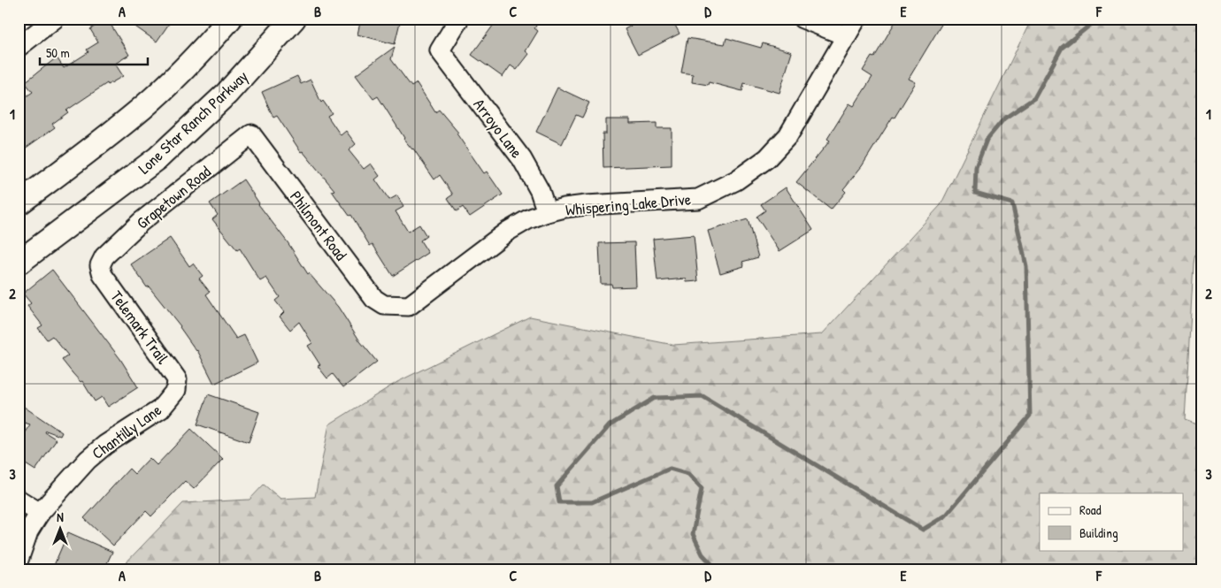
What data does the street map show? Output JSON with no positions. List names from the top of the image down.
{
  "streets": {
    "main road": ["Lone Star Ranch Parkway"],
    "street": [
      "Arroyo Lane",
      "Grapetown Road",
      "Whispering Lake Drive",
      "Philmont Road",
      "Telemark Trail",
      "Chantilly Lane"
    ]
  },
  "crossings": [
    ["Arroyo Lane", "Whispering Lake Drive"],
    ["Grapetown Road", "Philmont Road"],
    ["Grapetown Road", "Telemark Trail"],
    ["Whispering Lake Drive", "Philmont Road"],
    ["Telemark Trail", "Chantilly Lane"]
  ],
  "legend": ["Road", "Building"],
  "scale_bar": "50 m",
  "north": "top",
  "grid": {
    "columns": [
      "A",
      "B",
      "C",
      "D",
      "E",
      "F"
    ],
    "rows": ["1", "2", "3"]
  }
}
